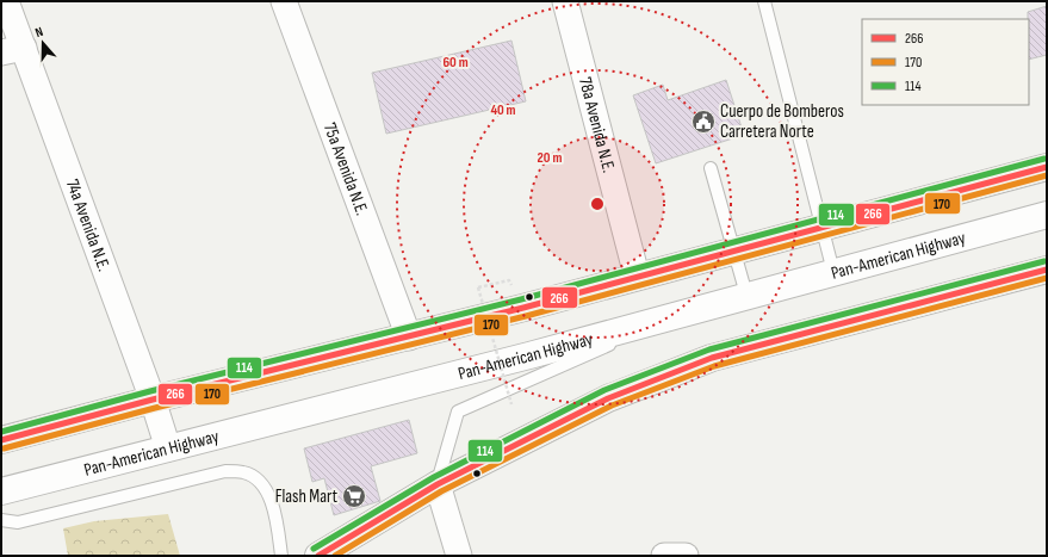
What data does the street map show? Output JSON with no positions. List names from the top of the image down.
{
  "streets": {
    "main road": ["Pan-American Highway"],
    "street": ["78a Avenida N.E.", "75a Avenida N.E.", "74a Avenida N.E."]
  },
  "crossings": [
    ["74a Avenida N.E.", "Pan-American Highway"]
  ],
  "places": {
    "public building": ["Cuerpo de Bomberos Carretera Norte"],
    "supermarket": ["Flash Mart"]
  },
  "lines": ["transit line 114", "transit line 266", "transit line 170"],
  "legend": ["266", "170", "114"],
  "north": "top",
  "rings": ["60 m", "40 m", "20 m"]
}
